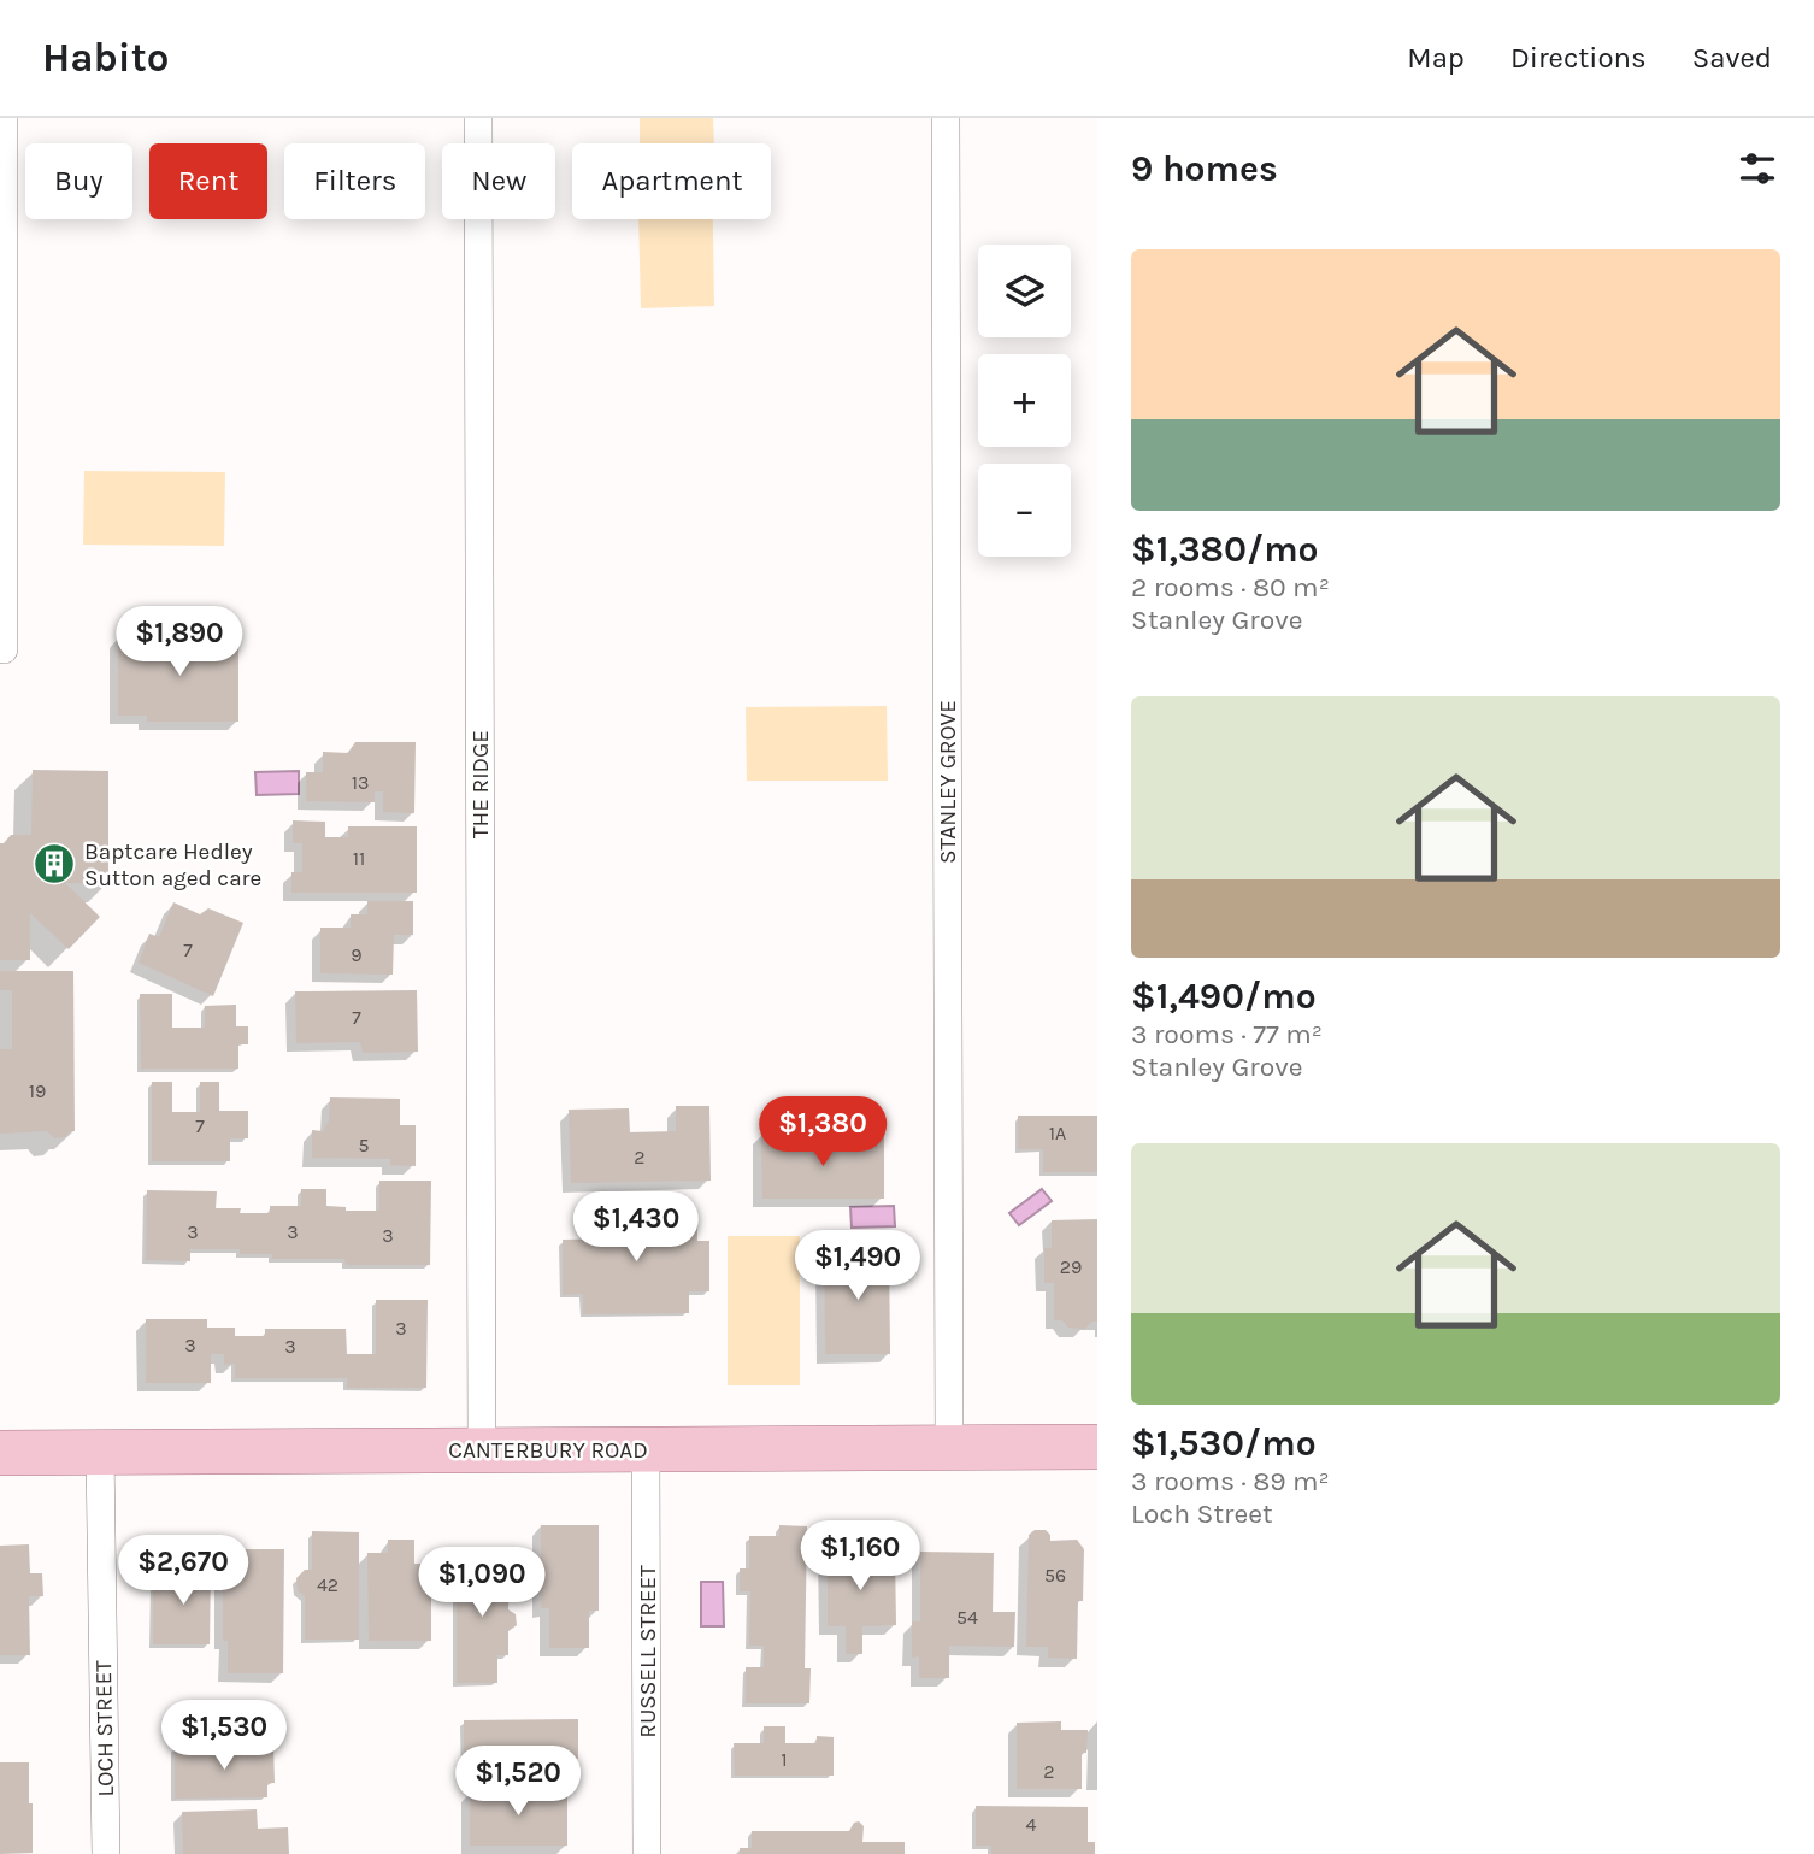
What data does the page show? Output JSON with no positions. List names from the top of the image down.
{
  "streets": {
    "main road": ["CANTERBURY ROAD"],
    "street": [
      "STANLEY GROVE",
      "THE RIDGE",
      "RUSSELL STREET",
      "LOCH STREET"
    ]
  },
  "crossings": [
    ["STANLEY GROVE", "CANTERBURY ROAD"],
    ["THE RIDGE", "CANTERBURY ROAD"],
    ["CANTERBURY ROAD", "RUSSELL STREET"],
    ["CANTERBURY ROAD", "LOCH STREET"]
  ],
  "places": {
    "building": ["Baptcare Hedley Sutton aged care"]
  },
  "house_numbers": [
    "13",
    "11",
    "7",
    "9",
    "7",
    "19",
    "7",
    "1A",
    "5",
    "2",
    "3",
    "3",
    "3",
    "29",
    "3",
    "3",
    "3",
    "56",
    "42",
    "54",
    "1",
    "2",
    "4"
  ],
  "page": {
    "header": "Habito",
    "nav": ["Map", "Directions", "Saved"],
    "heading": "9 homes",
    "chip": [
      "Buy",
      "Rent",
      "Filters",
      "New",
      "Apartment"
    ],
    "list": [
      {
        "name": "$1,380/mo",
        "note": "2 rooms · 80 m² · Stanley Grove"
      },
      {
        "name": "$1,490/mo",
        "note": "3 rooms · 77 m² · Stanley Grove"
      },
      {
        "name": "$1,530/mo",
        "note": "3 rooms · 89 m² · Loch Street"
      }
    ],
    "map_buttons": ["+", "−"],
    "price": [
      "$1,890",
      "$1,380",
      "$1,430",
      "$1,490",
      "$1,160",
      "$2,670",
      "$1,090",
      "$1,530",
      "$1,520"
    ]
  }
}
